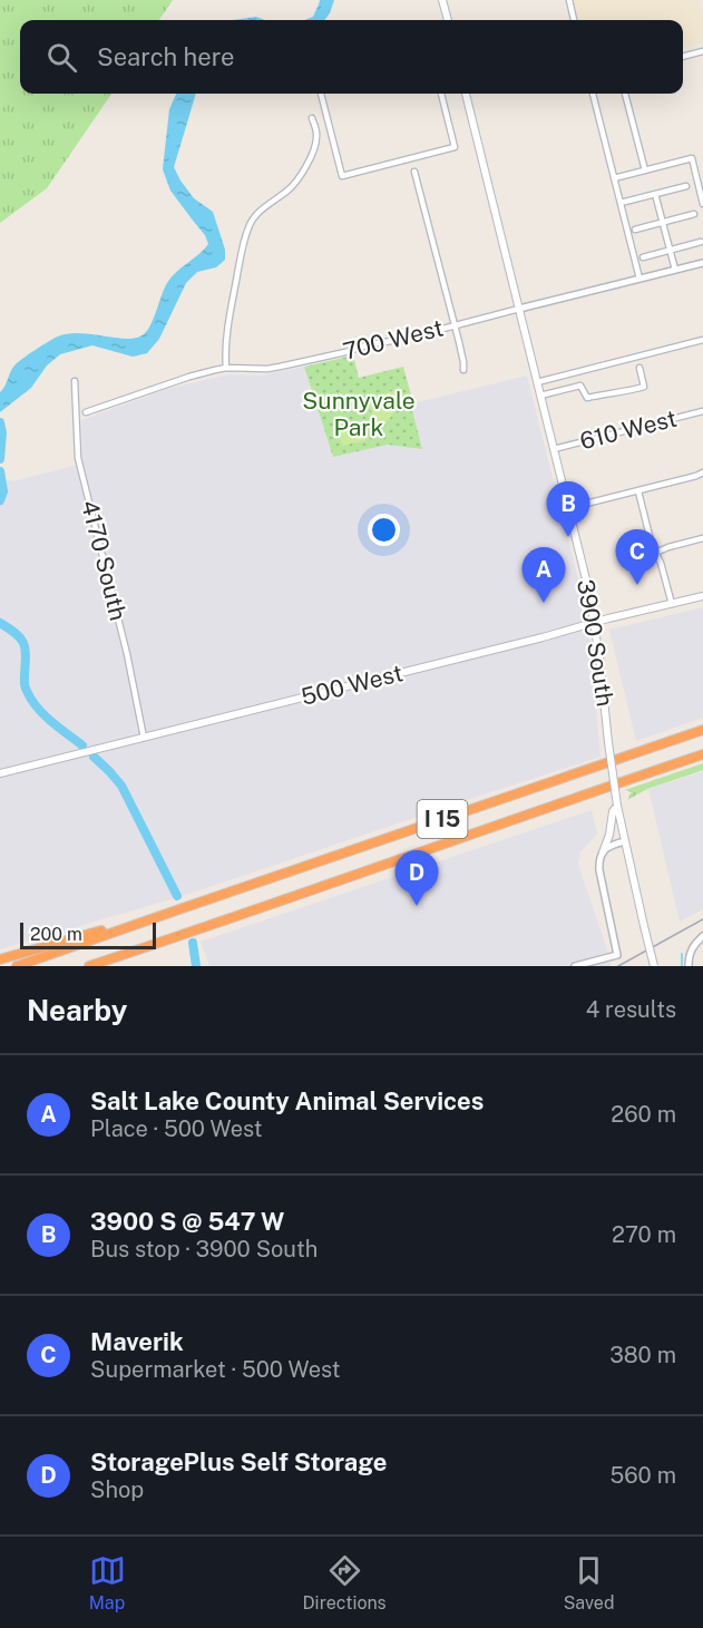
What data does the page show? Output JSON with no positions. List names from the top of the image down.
{
  "streets": {
    "highway": ["I 15"],
    "main road": ["3900 South", "500 West"],
    "street": ["700 West", "610 West", "4170 South"]
  },
  "crossings": [
    ["700 West", "3900 South"],
    ["610 West", "3900 South"],
    ["4170 South", "500 West"],
    ["3900 South", "500 West"]
  ],
  "parks": ["Sunnyvale Park"],
  "scale_bar": "200 m",
  "page": {
    "search": "Search here",
    "pins": [
      "B",
      "C",
      "A",
      "D"
    ],
    "scale": "200 m",
    "heading": ["Nearby", "4 results"],
    "list": [
      {
        "mark": "A",
        "name": "Salt Lake County Animal Services",
        "note": "Place · 500 West",
        "value": "260 m"
      },
      {
        "mark": "B",
        "name": "3900 S @ 547 W",
        "note": "Bus stop · 3900 South",
        "value": "270 m"
      },
      {
        "mark": "C",
        "name": "Maverik",
        "note": "Supermarket · 500 West",
        "value": "380 m"
      },
      {
        "mark": "D",
        "name": "StoragePlus Self Storage",
        "note": "Shop",
        "value": "560 m"
      }
    ],
    "nav": ["Map", "Directions", "Saved"]
  }
}
